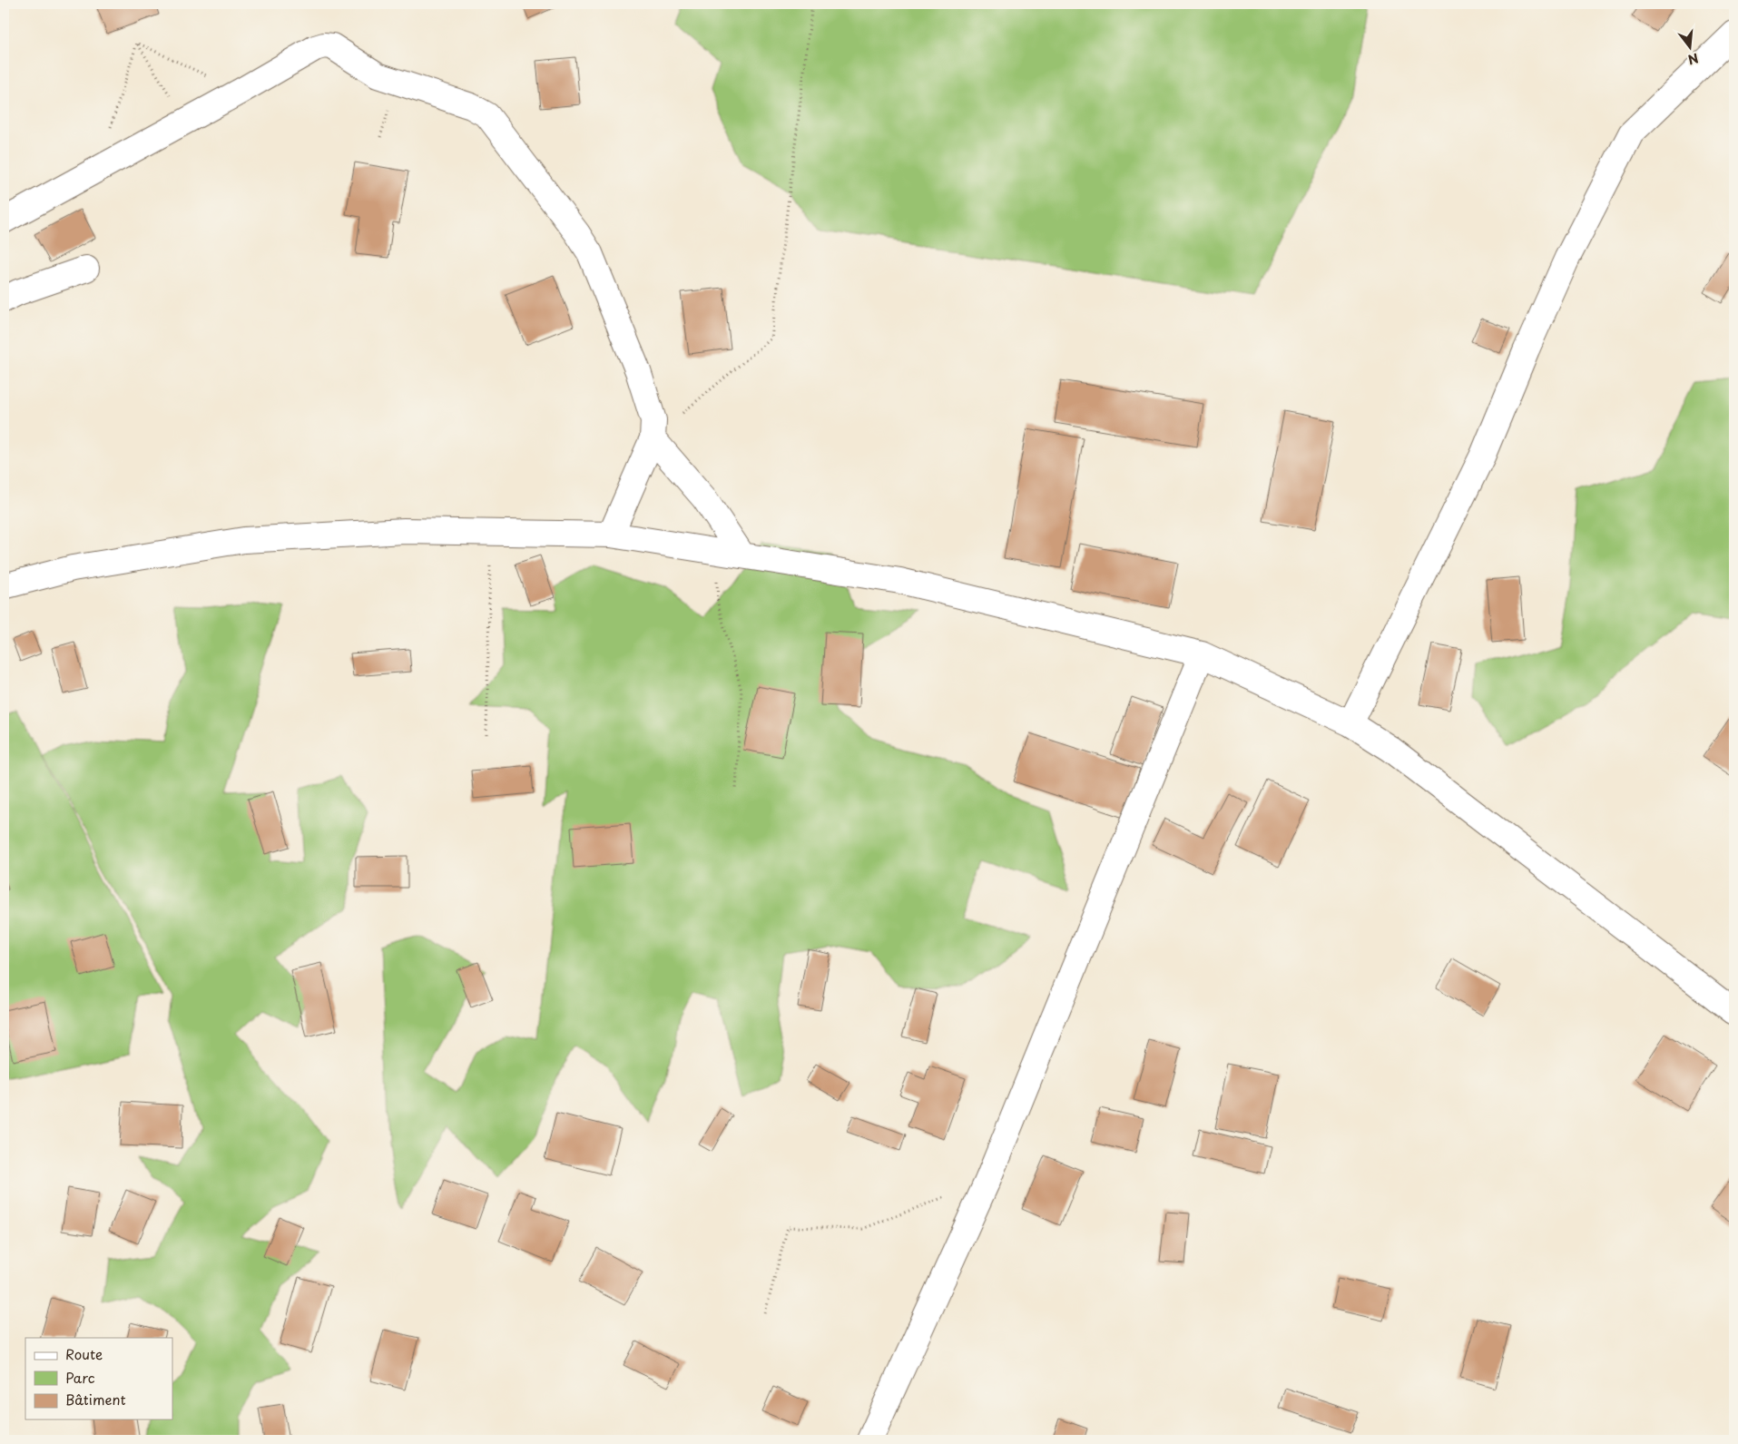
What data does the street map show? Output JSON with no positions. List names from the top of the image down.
{
  "legend": ["Route", "Parc", "Bâtiment"],
  "north": "bottom"
}
